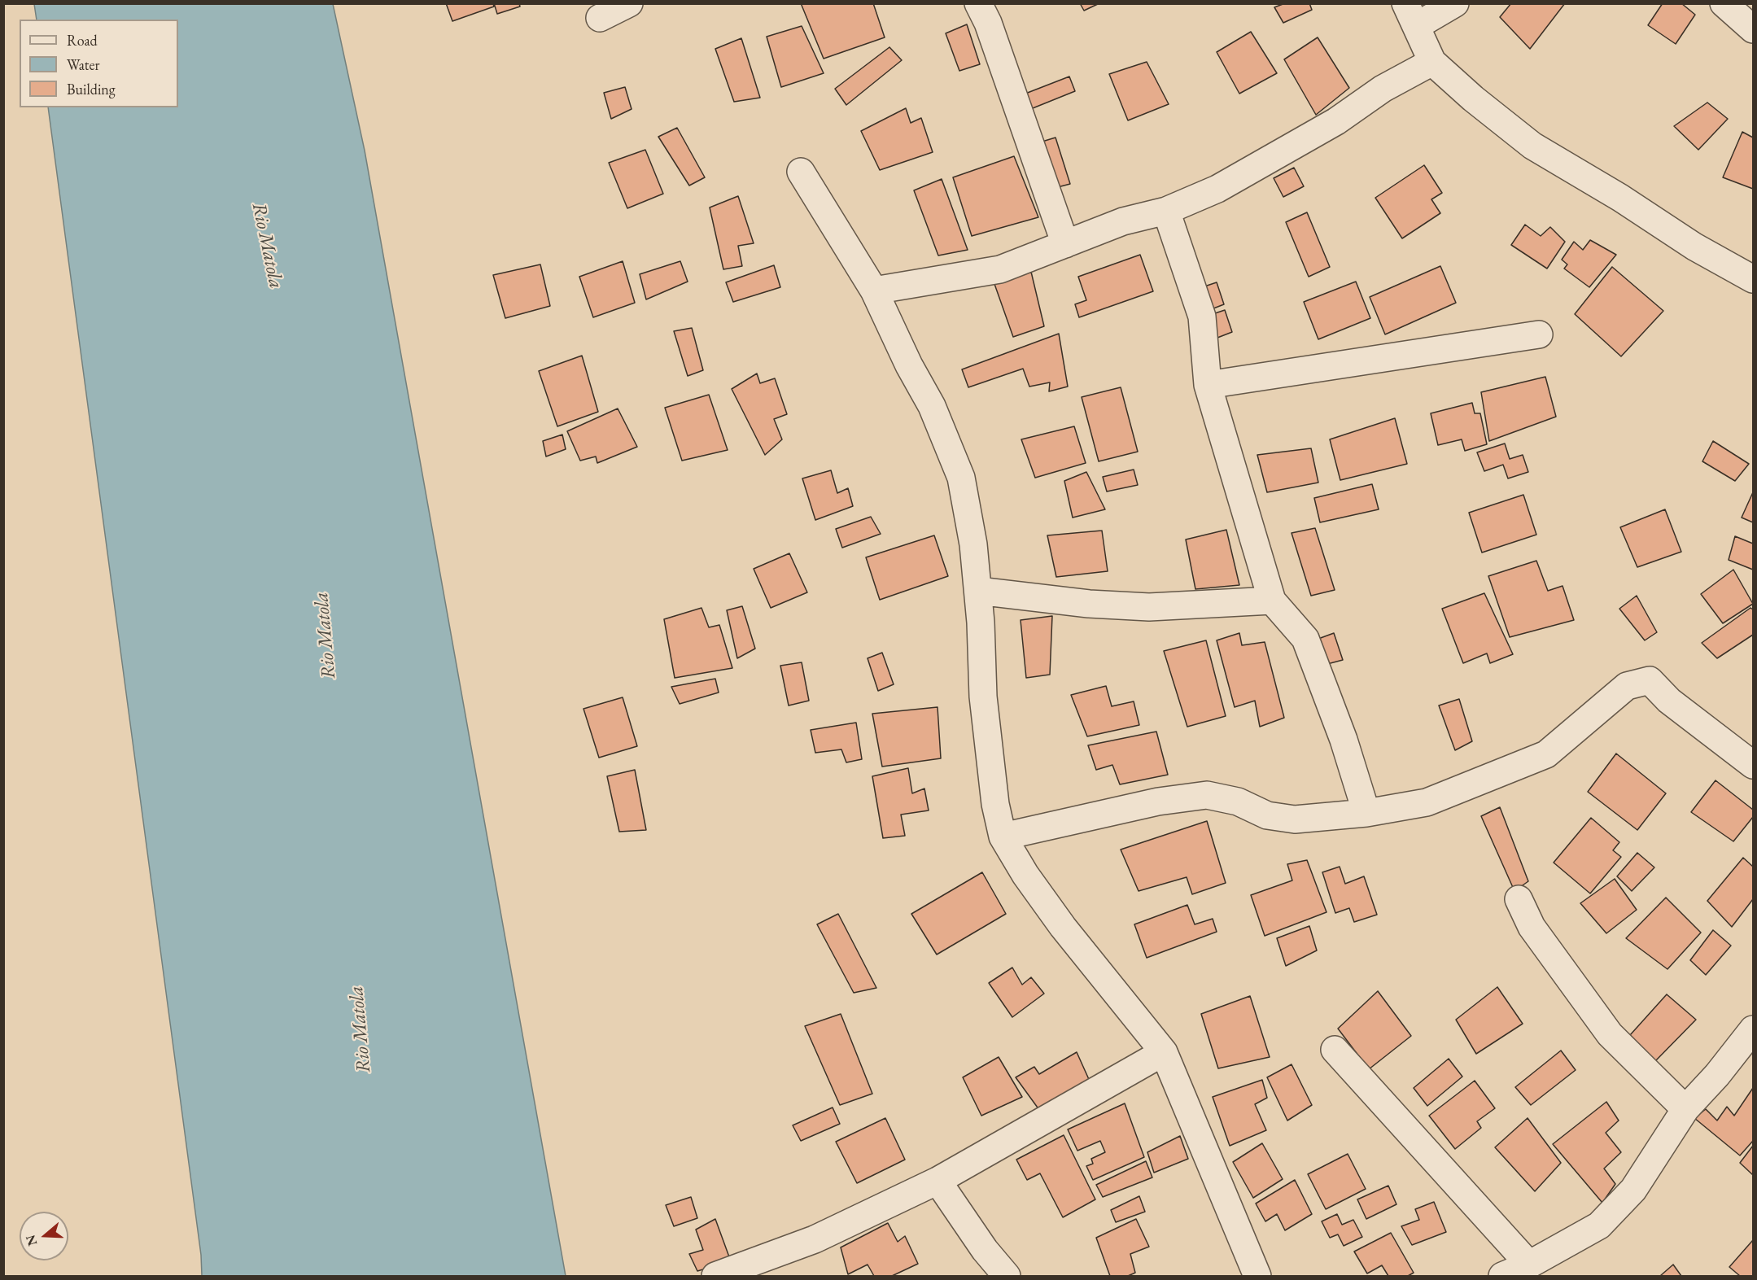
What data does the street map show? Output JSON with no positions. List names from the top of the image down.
{
  "water": ["Rio Matola"],
  "legend": ["Road", "Water", "Building"],
  "north": "left"
}
